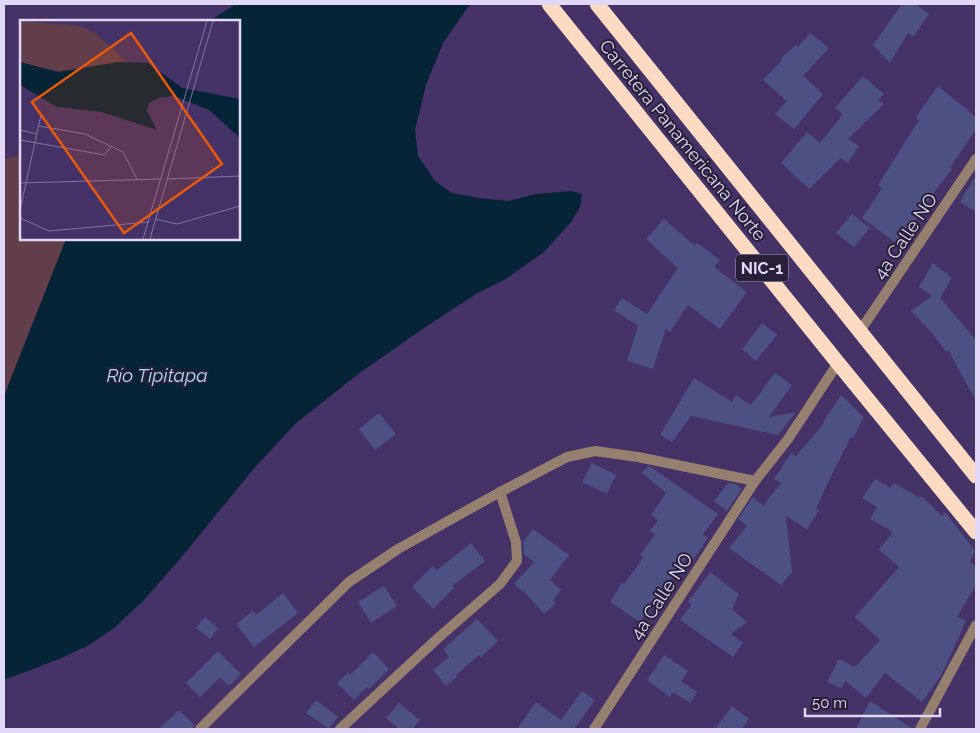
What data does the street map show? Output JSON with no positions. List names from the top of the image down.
{
  "streets": {
    "highway": ["Carretera Panamericana Norte", "NIC-1"],
    "street": ["4a Calle NO"]
  },
  "crossings": [
    ["Carretera Panamericana Norte", "4a Calle NO"]
  ],
  "water": ["Río Tipitapa"],
  "scale_bar": "50 m"
}
